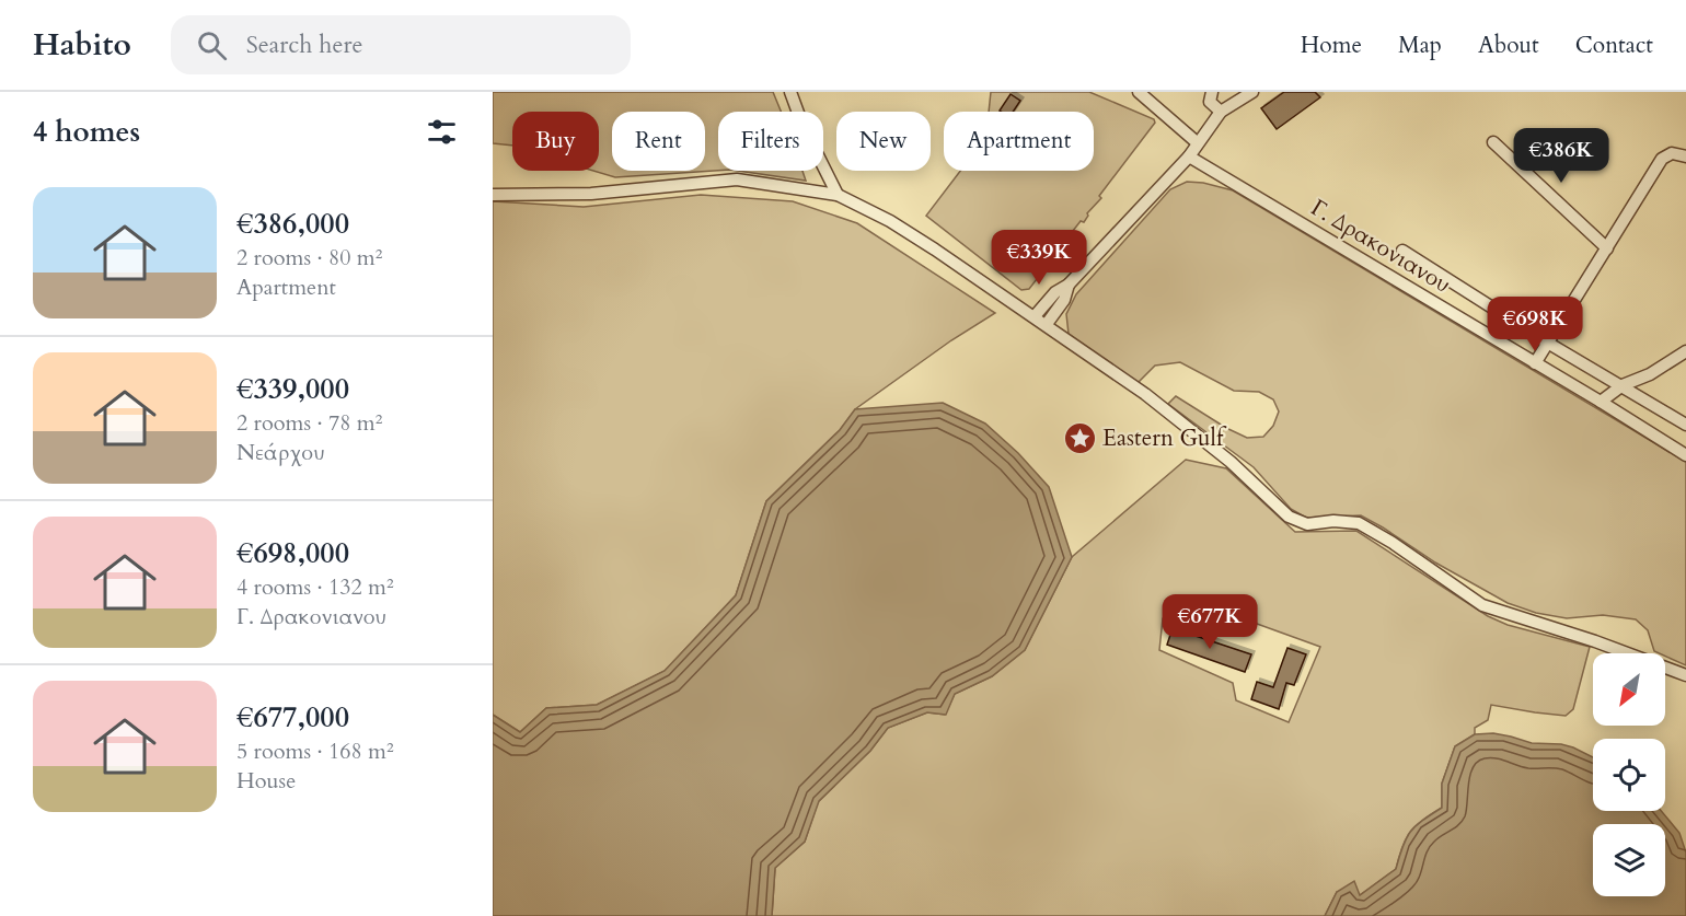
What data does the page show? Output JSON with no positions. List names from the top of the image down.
{
  "streets": {
    "street": ["Γ. Δρακονιανου"]
  },
  "places": {
    "place": ["Eastern Gulf"]
  },
  "north": "bottom left",
  "page": {
    "header": "Habito",
    "search": "Search here",
    "nav": [
      "Home",
      "Map",
      "About",
      "Contact"
    ],
    "heading": "4 homes",
    "chip": [
      "Buy",
      "Rent",
      "Filters",
      "New",
      "Apartment"
    ],
    "price": [
      "€386K",
      "€339K",
      "€698K",
      "€677K"
    ],
    "list": [
      {
        "name": "€386,000",
        "note": "2 rooms · 80 m² · Apartment"
      },
      {
        "name": "€339,000",
        "note": "2 rooms · 78 m² · Νεάρχου"
      },
      {
        "name": "€698,000",
        "note": "4 rooms · 132 m² · Γ. Δρακονιανου"
      },
      {
        "name": "€677,000",
        "note": "5 rooms · 168 m² · House"
      }
    ]
  }
}
